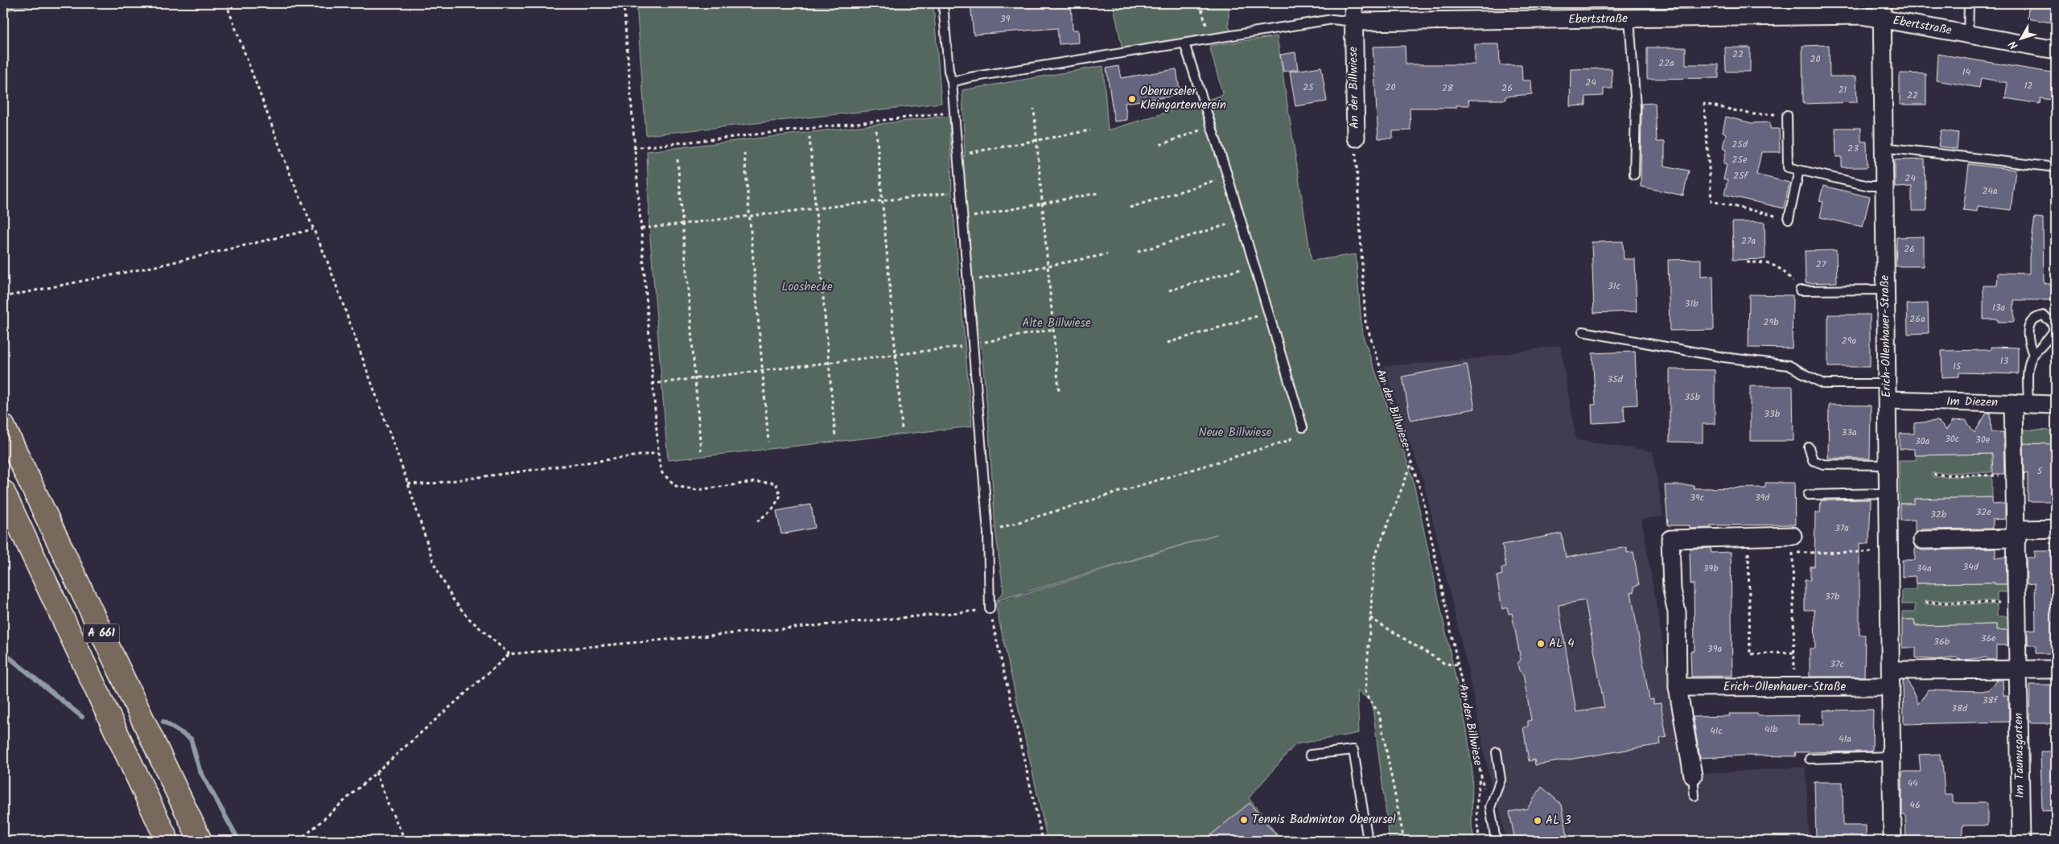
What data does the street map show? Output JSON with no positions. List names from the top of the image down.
{
  "streets": {
    "highway": ["A 661"],
    "street": [
      "Ebertstraße",
      "An der Billwiese",
      "Erich-Ollenhauer-Straße",
      "Im Diezen",
      "Im Taunusgarten"
    ]
  },
  "crossings": [
    ["Ebertstraße", "An der Billwiese"],
    ["Ebertstraße", "Erich-Ollenhauer-Straße"],
    ["Erich-Ollenhauer-Straße", "Im Diezen"],
    ["Erich-Ollenhauer-Straße", "Im Taunusgarten"],
    ["Im Diezen", "Im Taunusgarten"]
  ],
  "parks": ["Looshecke", "Alte Billwiese", "Neue Billwiese"],
  "places": [
    "Oberurseler Kleingartenverein",
    "AL 4",
    "Tennis Badminton Oberursel",
    "AL 3"
  ],
  "house_numbers": [
    "39",
    "22",
    "20",
    "22a",
    "14",
    "24",
    "12",
    "25",
    "20",
    "28",
    "26",
    "21",
    "22",
    "25d",
    "23",
    "25e",
    "25f",
    "24",
    "24a",
    "27a",
    "26",
    "27",
    "31c",
    "31b",
    "13a",
    "26a",
    "29b",
    "29a",
    "13",
    "15",
    "35d",
    "35b",
    "33b",
    "33a",
    "30c",
    "30e",
    "30a",
    "5",
    "39c",
    "39d",
    "32e",
    "32b",
    "37a",
    "34d",
    "39b",
    "34a",
    "37b",
    "36e",
    "36b",
    "39a",
    "37c",
    "38f",
    "38d",
    "41b",
    "41c",
    "41a",
    "44",
    "46"
  ],
  "north": "bottom left"
}
